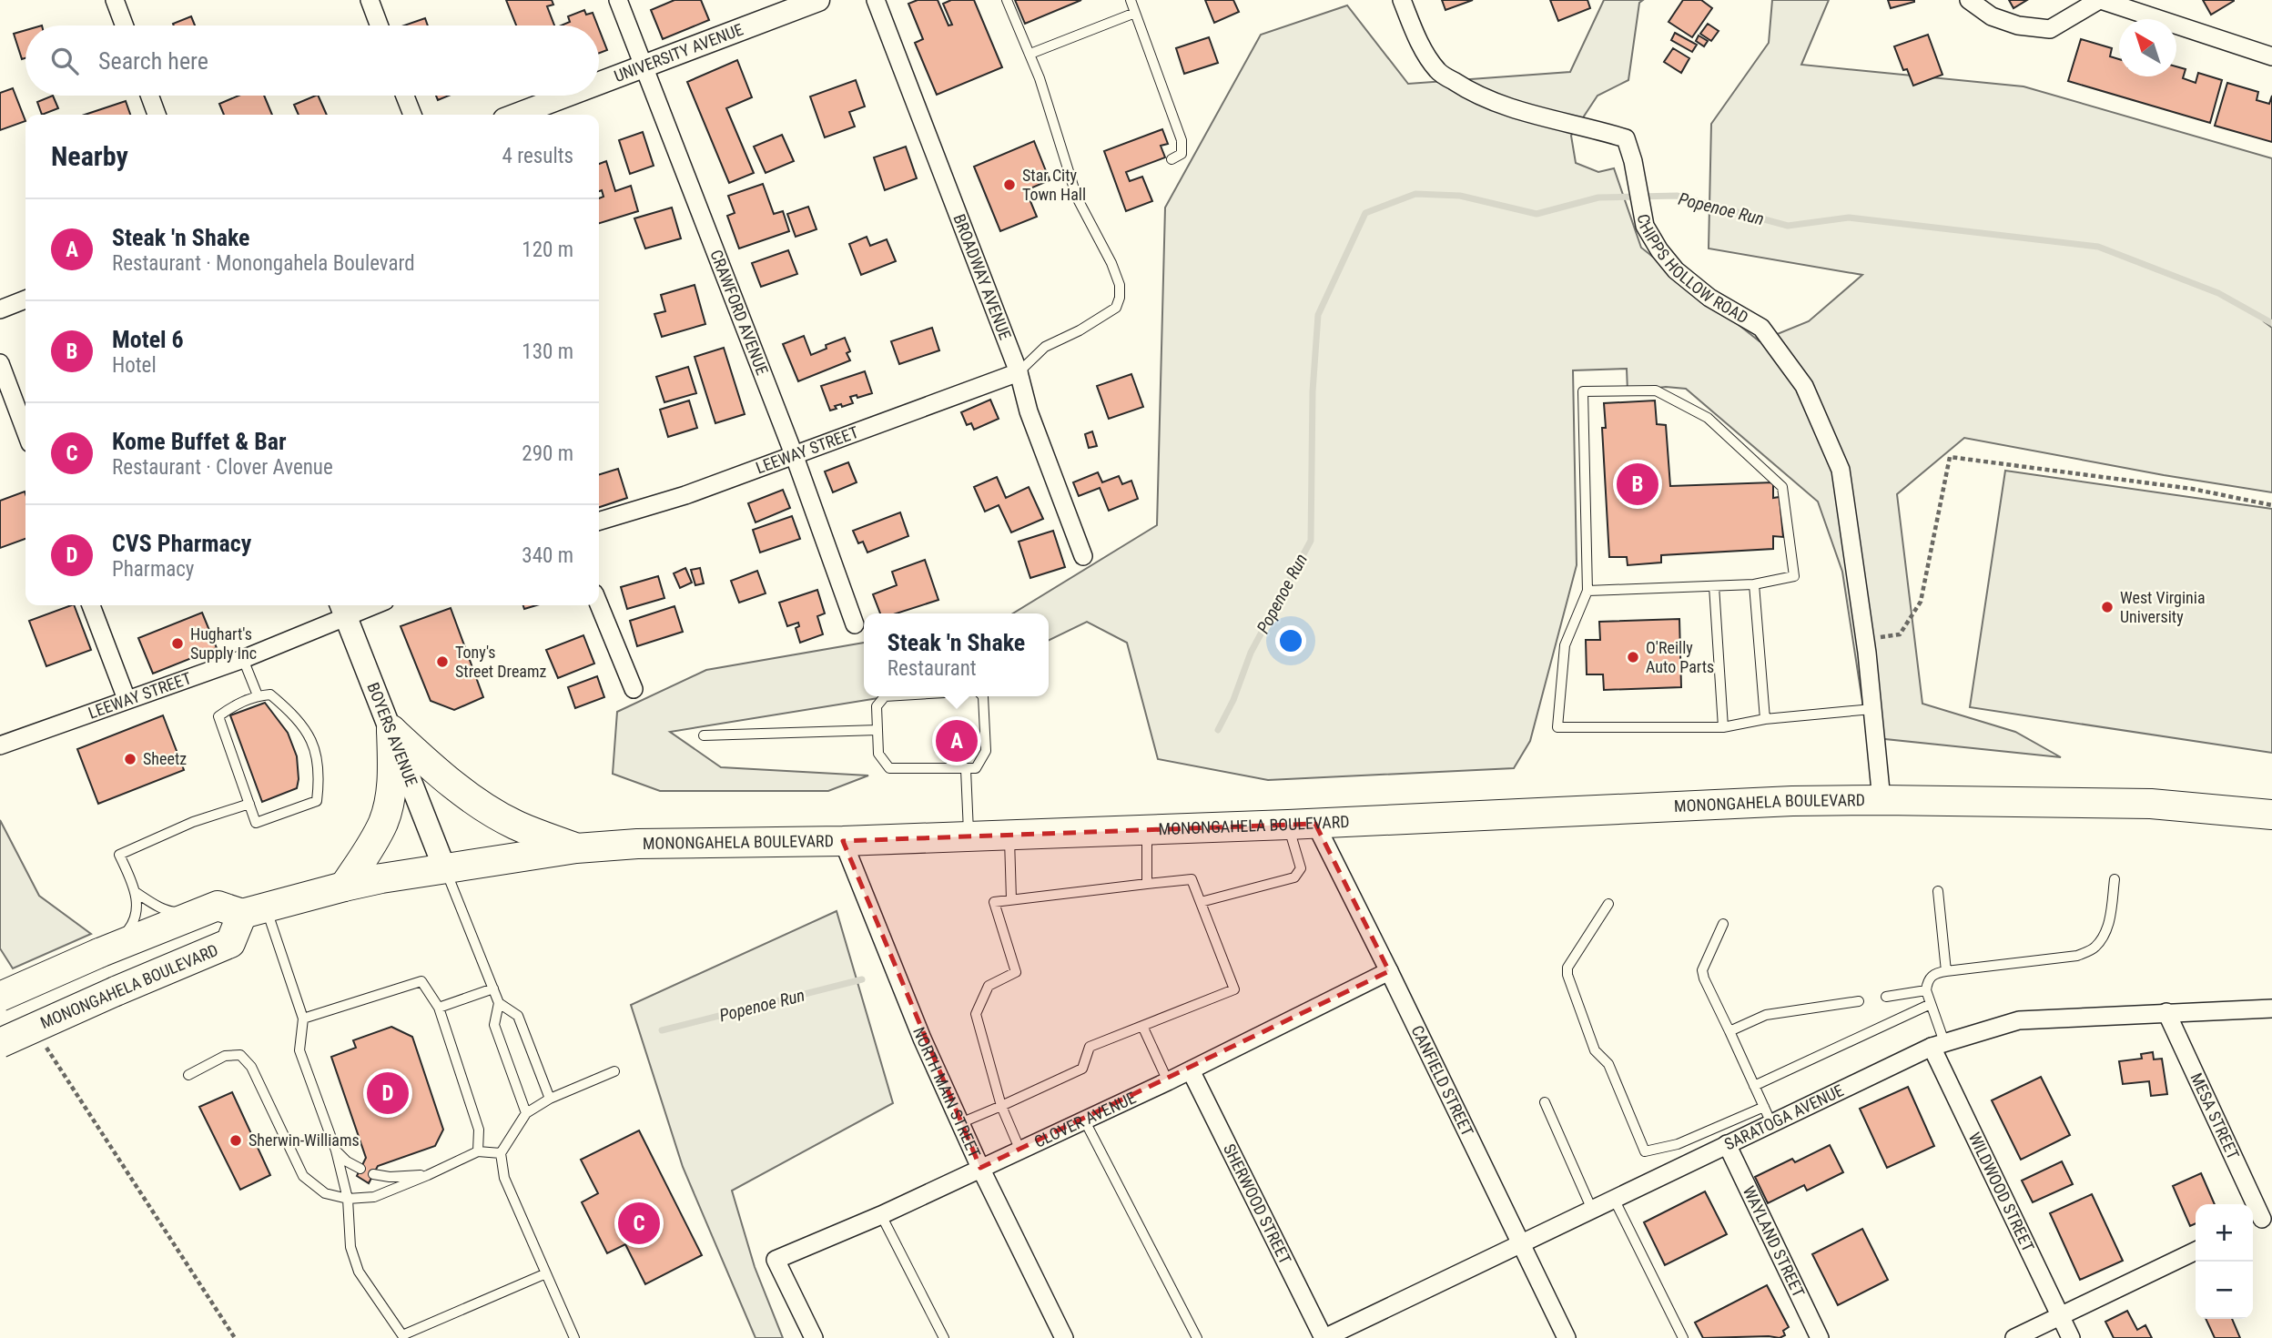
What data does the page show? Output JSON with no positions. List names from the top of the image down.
{
  "streets": {
    "main road": ["MONONGAHELA BOULEVARD"],
    "street": [
      "UNIVERSITY AVENUE",
      "CHIPPS HOLLOW ROAD",
      "BROADWAY AVENUE",
      "CRAWFORD AVENUE",
      "LEEWAY STREET",
      "BOYERS AVENUE",
      "CANFIELD STREET",
      "NORTH MAIN STREET",
      "MESA STREET",
      "SARATOGA AVENUE",
      "CLOVER AVENUE",
      "WILDWOOD STREET",
      "SHERWOOD STREET",
      "WAYLAND STREET"
    ]
  },
  "crossings": [
    ["UNIVERSITY AVENUE", "CRAWFORD AVENUE"],
    ["CHIPPS HOLLOW ROAD", "MONONGAHELA BOULEVARD"],
    ["BROADWAY AVENUE", "LEEWAY STREET"],
    ["CRAWFORD AVENUE", "LEEWAY STREET"],
    ["LEEWAY STREET", "BOYERS AVENUE"],
    ["BOYERS AVENUE", "MONONGAHELA BOULEVARD"],
    ["MONONGAHELA BOULEVARD", "CANFIELD STREET"],
    ["MONONGAHELA BOULEVARD", "NORTH MAIN STREET"],
    ["CANFIELD STREET", "SARATOGA AVENUE"],
    ["CANFIELD STREET", "CLOVER AVENUE"],
    ["NORTH MAIN STREET", "CLOVER AVENUE"],
    ["MESA STREET", "SARATOGA AVENUE"],
    ["SARATOGA AVENUE", "WILDWOOD STREET"],
    ["SARATOGA AVENUE", "SHERWOOD STREET"],
    ["SARATOGA AVENUE", "WAYLAND STREET"],
    ["CLOVER AVENUE", "SHERWOOD STREET"]
  ],
  "water": ["Popenoe Run"],
  "places": [
    "Star City Town Hall",
    "West Virginia University",
    "Hughart's Supply Inc",
    "O'Reilly Auto Parts",
    "Tony's Street Dreamz",
    "Sheetz",
    "Sherwin-Williams"
  ],
  "north": "top left",
  "page": {
    "search": "Search here",
    "heading": ["Nearby", "4 results"],
    "list": [
      {
        "mark": "A",
        "name": "Steak 'n Shake",
        "note": "Restaurant · Monongahela Boulevard",
        "value": "120 m"
      },
      {
        "mark": "B",
        "name": "Motel 6",
        "note": "Hotel",
        "value": "130 m"
      },
      {
        "mark": "C",
        "name": "Kome Buffet & Bar",
        "note": "Restaurant · Clover Avenue",
        "value": "290 m"
      },
      {
        "mark": "D",
        "name": "CVS Pharmacy",
        "note": "Pharmacy",
        "value": "340 m"
      }
    ],
    "pins": [
      "B",
      "A",
      "D",
      "C"
    ],
    "popup": ["Steak 'n Shake", "Restaurant"],
    "map_buttons": ["+", "−"]
  }
}
